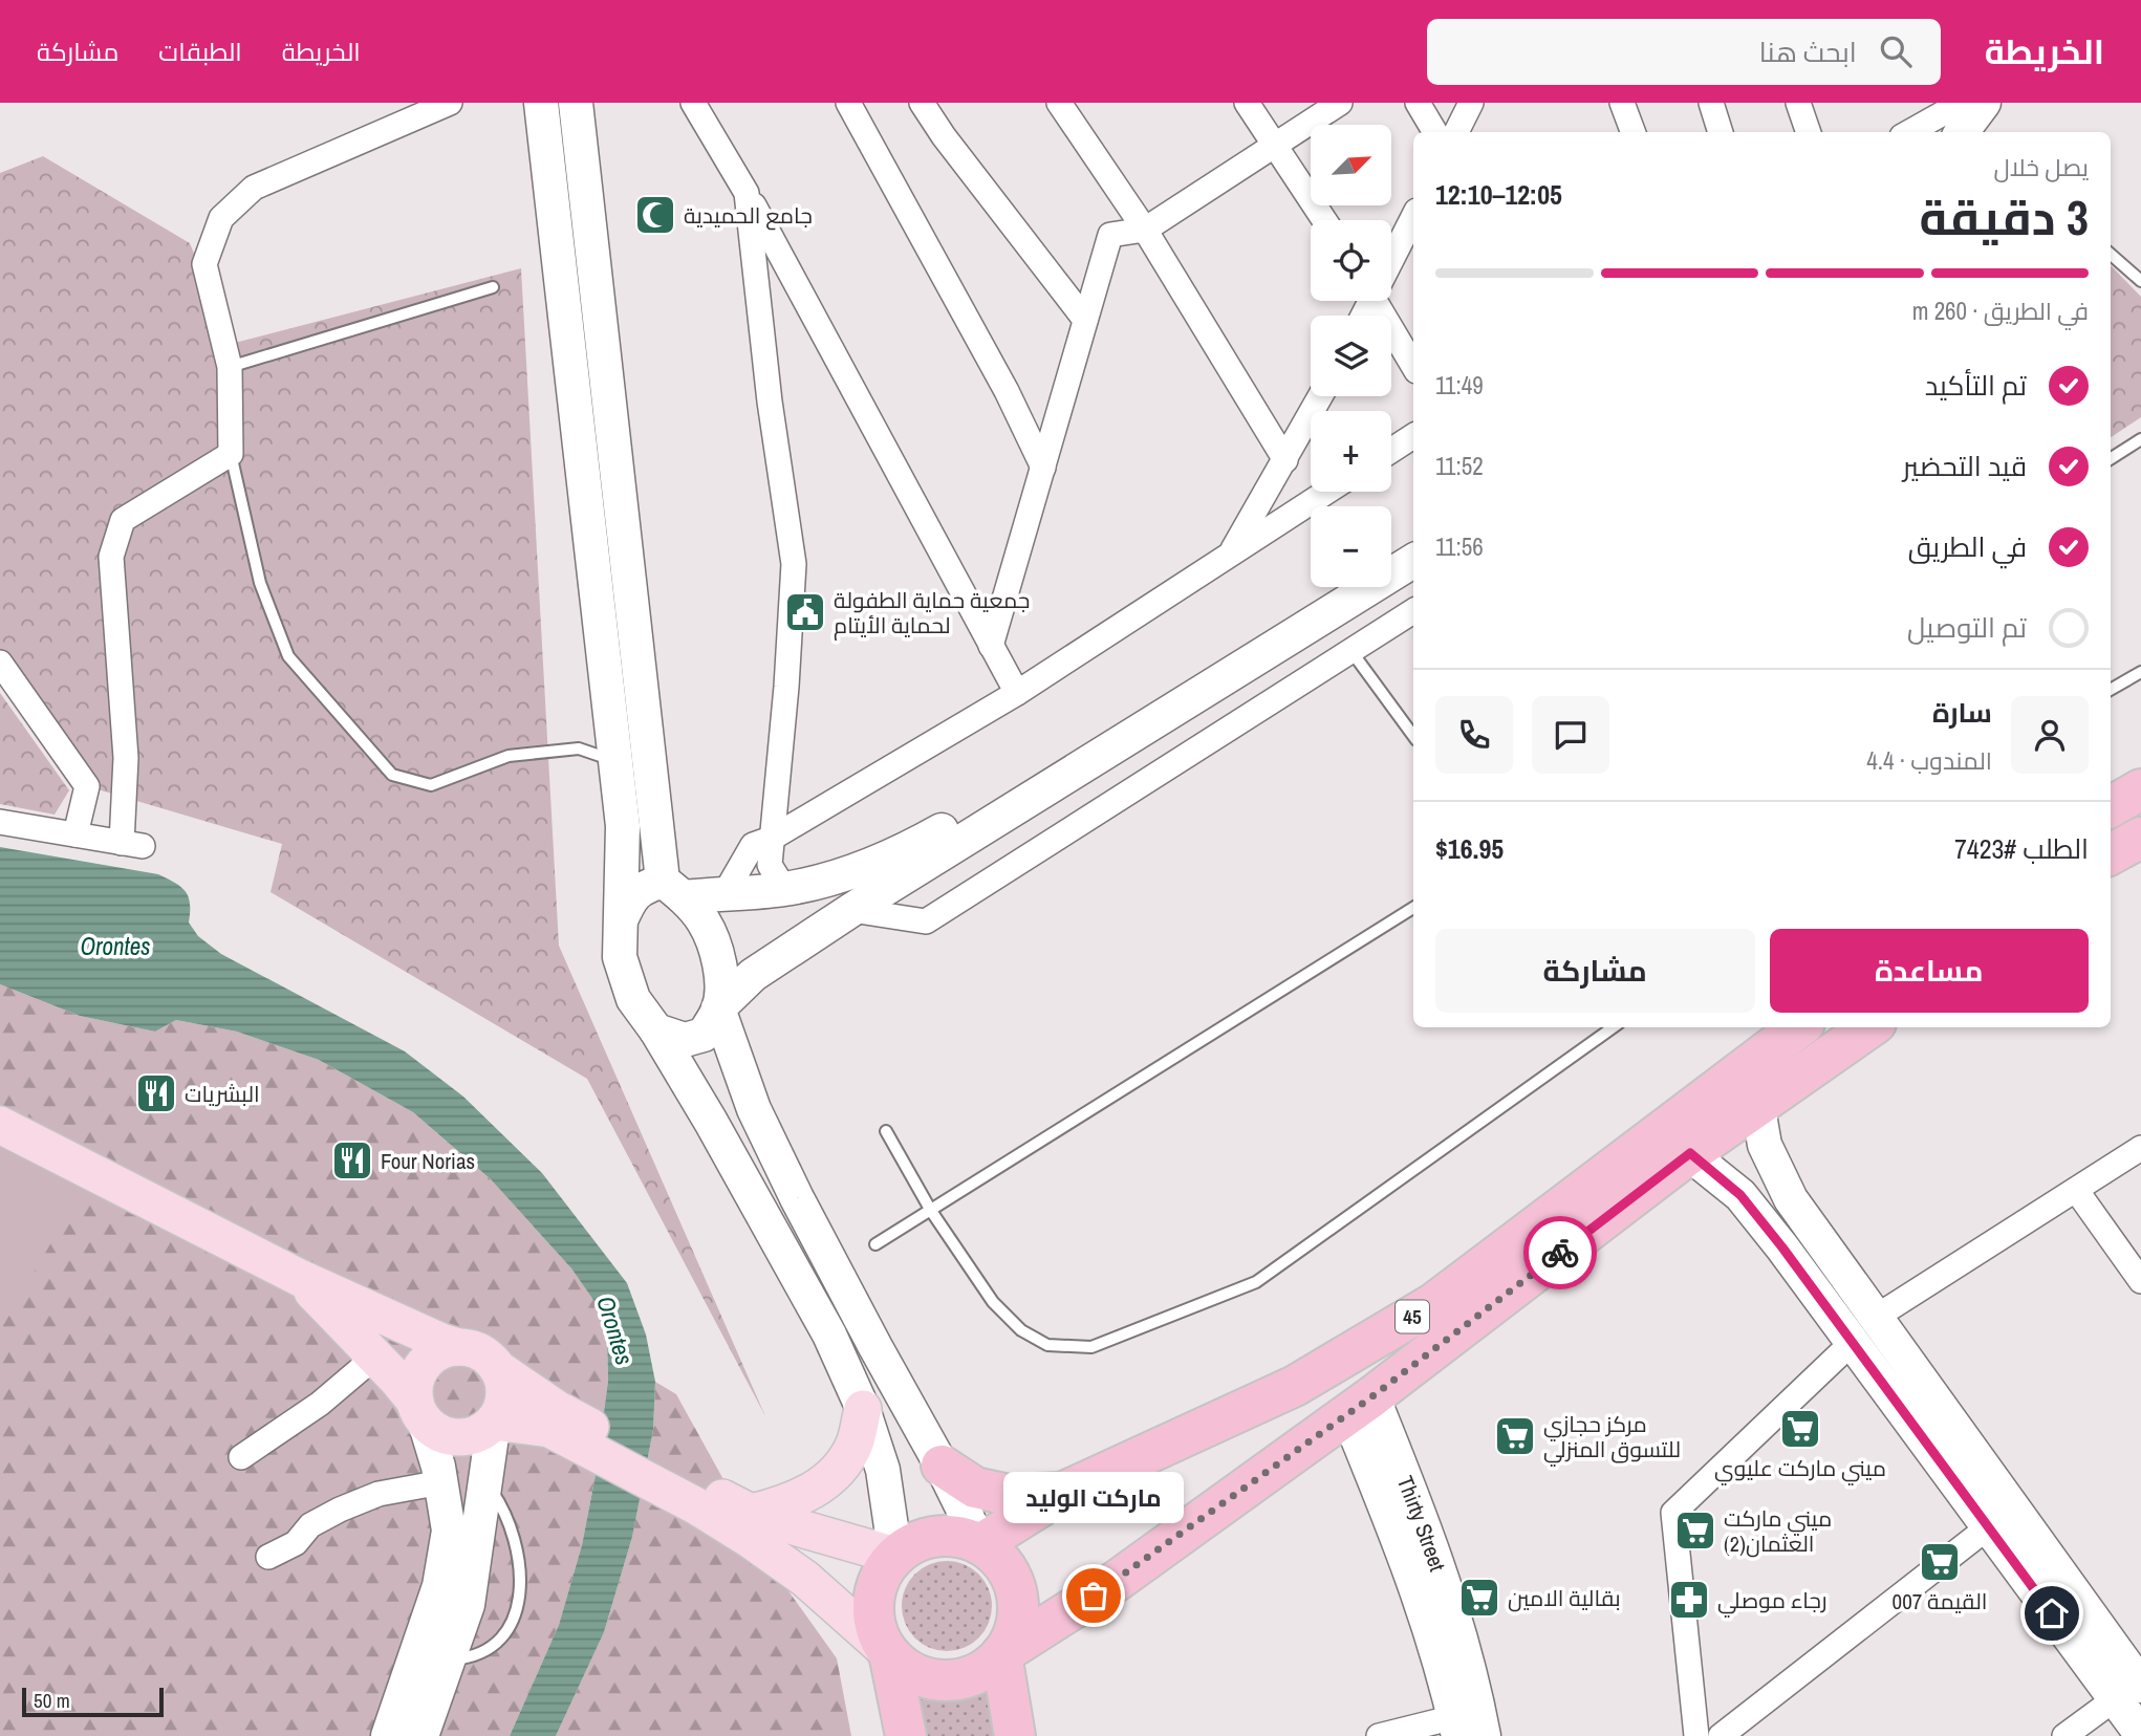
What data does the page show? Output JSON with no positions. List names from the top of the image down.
{
  "streets": {
    "highway": ["45"],
    "main road": ["Thirty Street"]
  },
  "crossings": [
    ["45", "Thirty Street"]
  ],
  "water": ["Orontes"],
  "places": {
    "mosque": ["جامع الحميدية"],
    "public building": ["جمعية حماية الطفولة لحماية الأيتام"],
    "restaurant": ["البشريات", "Four Norias"],
    "supermarket": [
      "ميني ماركت عليوي",
      "مركز حجازي للتسوق المنزلي",
      "ميني ماركت العثمان(2)",
      "القيمة 007",
      "بقالية الامين"
    ],
    "other": ["ماركت الوليد"],
    "pharmacy": ["رجاء موصلي"]
  },
  "scale_bar": "50 m",
  "north": "top right",
  "page": {
    "header": "الخريطة",
    "search": "ابحث هنا",
    "nav": ["الخريطة", "الطبقات", "مشاركة"],
    "map_buttons": ["+", "−"],
    "heading": ["3 دقيقة", "يصل خلال", "12:05–12:10"],
    "panel": [
      "سارة",
      "المندوب · 4.4",
      "الطلب #7423",
      "$16.95"
    ],
    "bar": "في الطريق · 260 m",
    "list": [
      ["تم التأكيد", "11:49"],
      ["قيد التحضير", "11:52"],
      ["في الطريق", "11:56"],
      "تم التوصيل"
    ],
    "buttons": ["مساعدة", "مشاركة"],
    "bubble": "ماركت الوليد",
    "scale": "50 m"
  }
}
